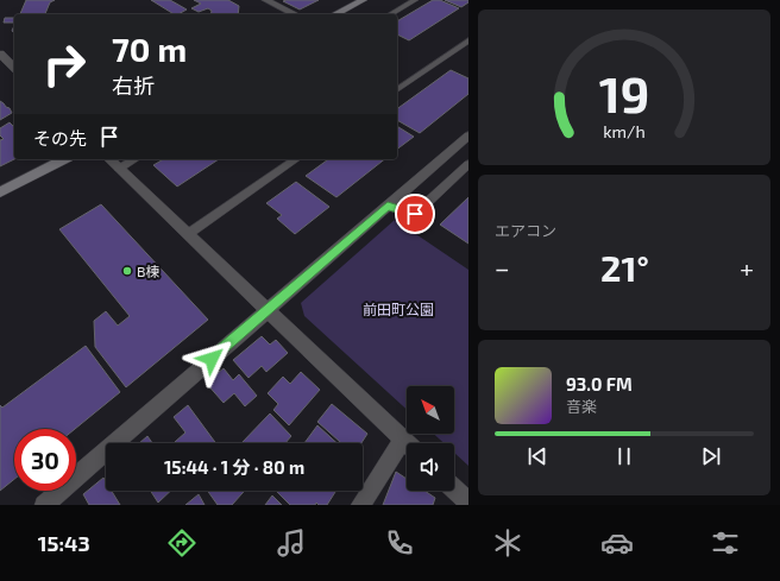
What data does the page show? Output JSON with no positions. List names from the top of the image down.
{
  "parks": ["前田町公園"],
  "places": ["B棟"],
  "north": "top left",
  "page": {
    "turn": ["70 m", "右折"],
    "then": "その先",
    "tile": "エアコン",
    "heat": ["−", "21°", "+"],
    "song": ["93.0 FM", "音楽"],
    "limit": "30",
    "trip": "15:44 · 1 分 · 80 m",
    "tabs": "15:43",
    "gauge": ["19", "km/h"]
  }
}
